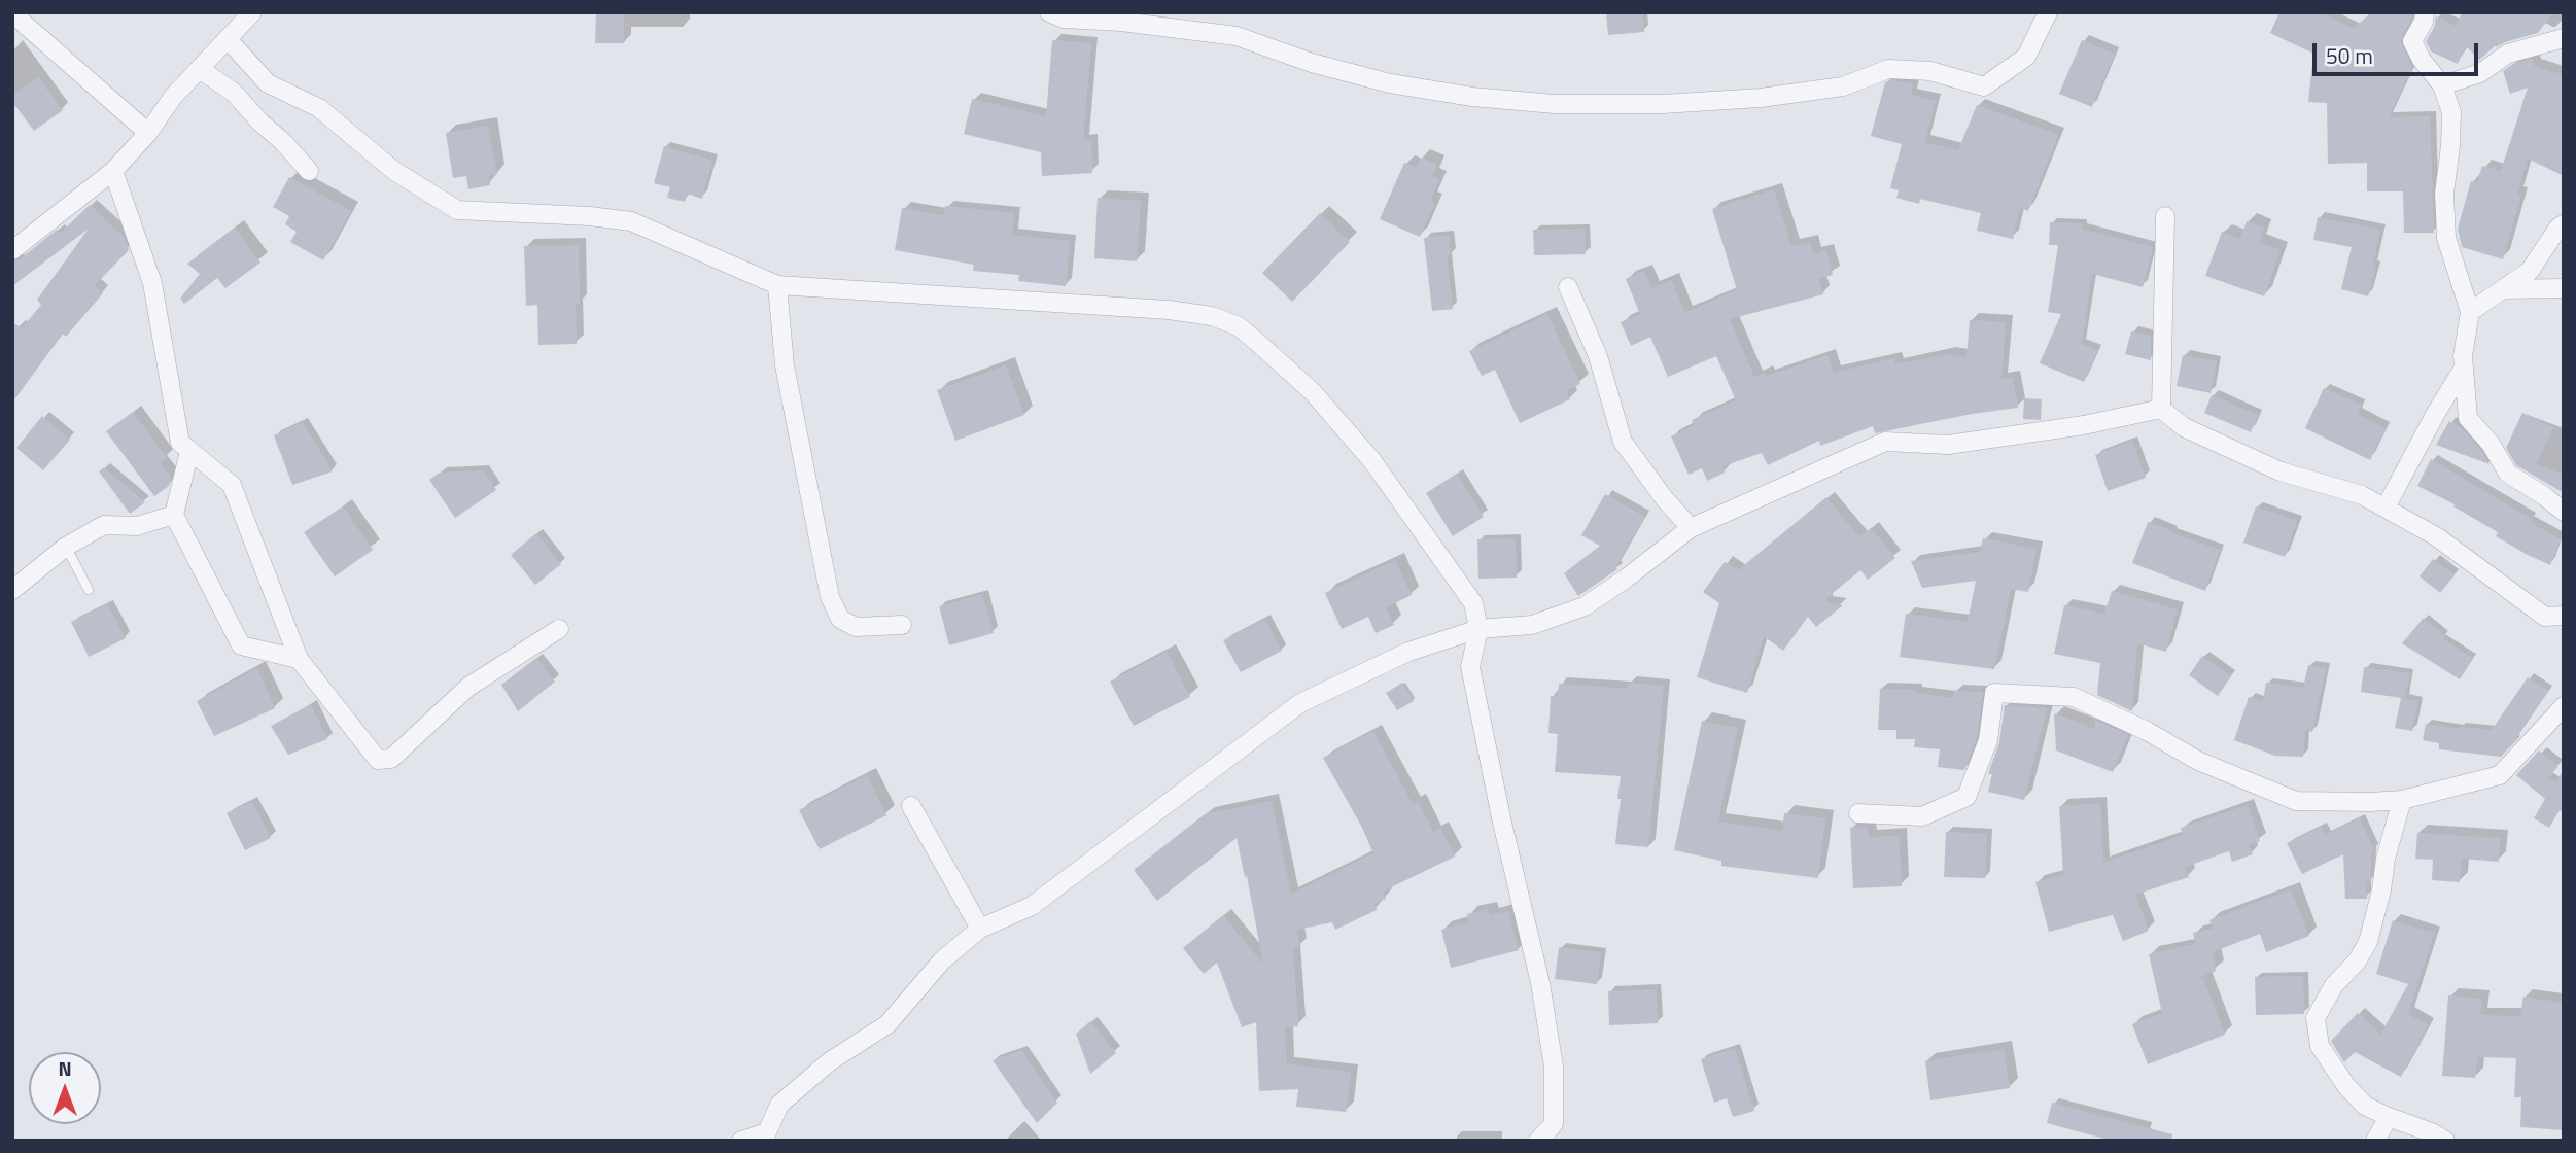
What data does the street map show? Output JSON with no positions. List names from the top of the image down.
{
  "scale_bar": "50 m",
  "north": "top"
}
